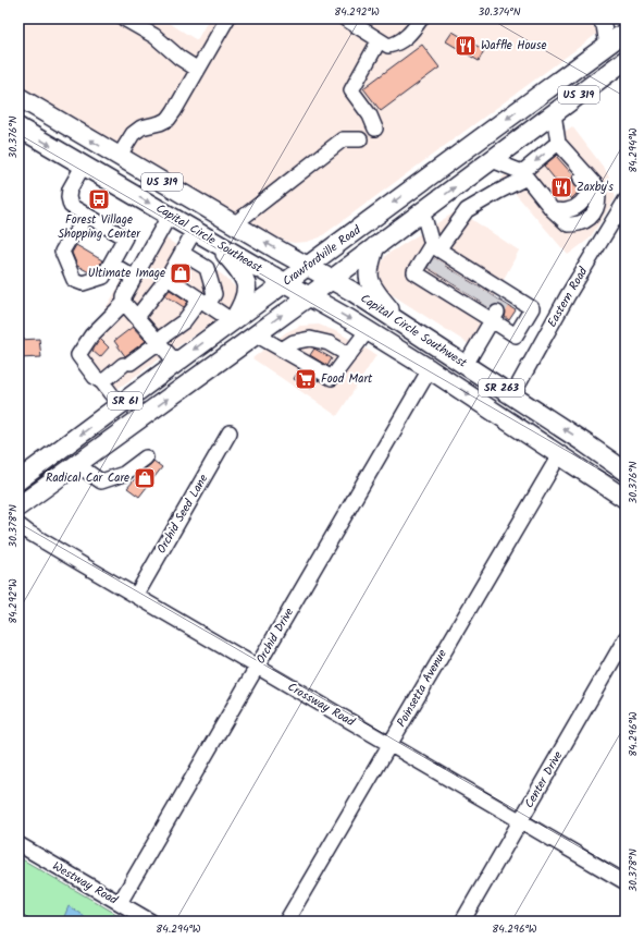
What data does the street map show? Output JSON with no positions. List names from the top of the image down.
{
  "streets": {
    "main road": [
      "US 319",
      "Capital Circle Southeast",
      "Crawfordville Road",
      "Capital Circle Southwest",
      "SR 263",
      "SR 61"
    ],
    "street": [
      "Eastern Road",
      "Orchid Seed Lane",
      "Orchid Drive",
      "Poinsetta Avenue",
      "Crossway Road",
      "Center Drive",
      "Westway Road"
    ]
  },
  "crossings": [
    ["Capital Circle Southeast", "Crawfordville Road"],
    ["Capital Circle Southeast", "Capital Circle Southwest"],
    ["Crawfordville Road", "Capital Circle Southwest"],
    ["Eastern Road", "Capital Circle Southwest"],
    ["Capital Circle Southwest", "Orchid Drive"],
    ["Capital Circle Southwest", "Poinsetta Avenue"],
    ["Orchid Seed Lane", "Crossway Road"],
    ["Orchid Drive", "Crossway Road"],
    ["Orchid Drive", "Westway Road"],
    ["Poinsetta Avenue", "Crossway Road"],
    ["Crossway Road", "Center Drive"]
  ],
  "places": {
    "restaurant": ["Waffle House", "Zaxby's"],
    "bus stop": ["Forest Village Shopping Center"],
    "shop": ["Ultimate Image", "Radical Car Care"],
    "supermarket": ["Food Mart"]
  },
  "coordinates": [
    "84.292°W",
    "30.374°N",
    "30.376°N",
    "84.294°W",
    "30.378°N",
    "84.296°W"
  ]
}
